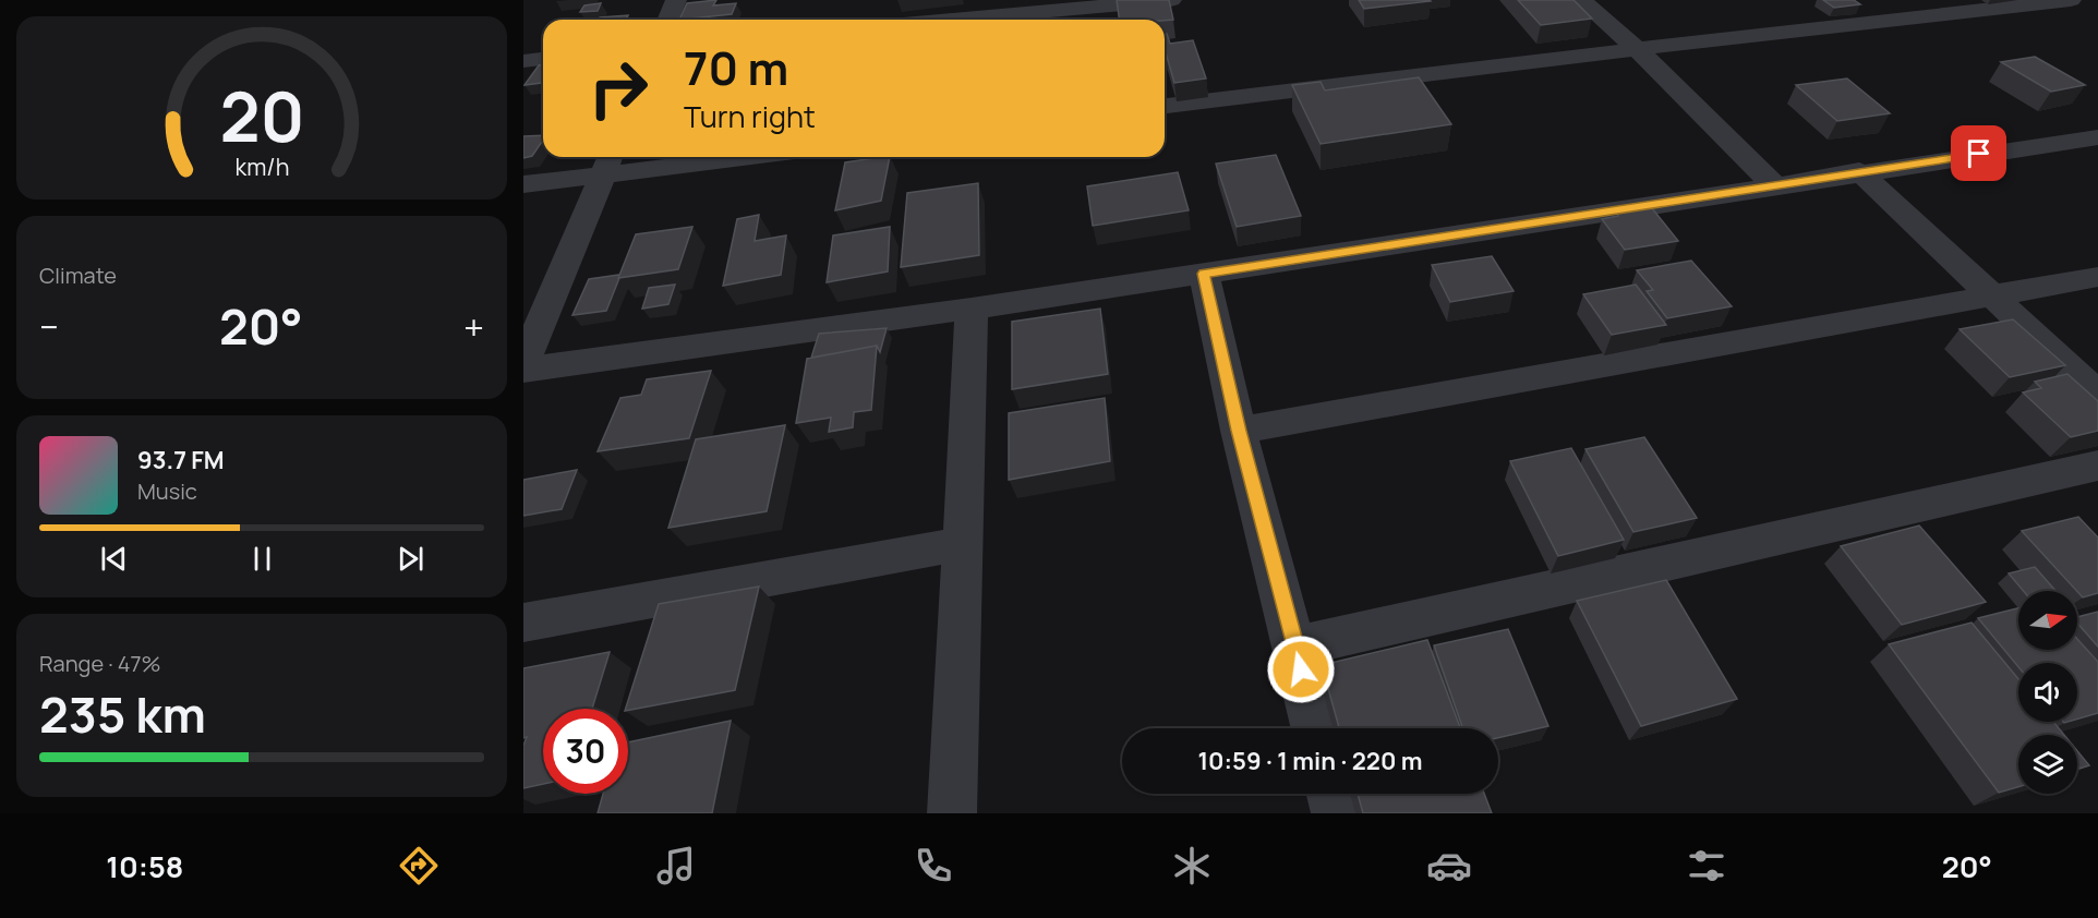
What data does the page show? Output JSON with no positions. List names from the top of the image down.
{
  "north": "right",
  "page": {
    "turn": ["70 m", "Turn right"],
    "tile": [
      "Climate",
      ["Range · 47%", "235 km"]
    ],
    "heat": ["−", "20°", "+"],
    "song": ["93.7 FM", "Music"],
    "limit": "30",
    "trip": "10:59 · 1 min · 220 m",
    "tabs": ["10:58", "20°"],
    "gauge": ["20", "km/h"]
  }
}
